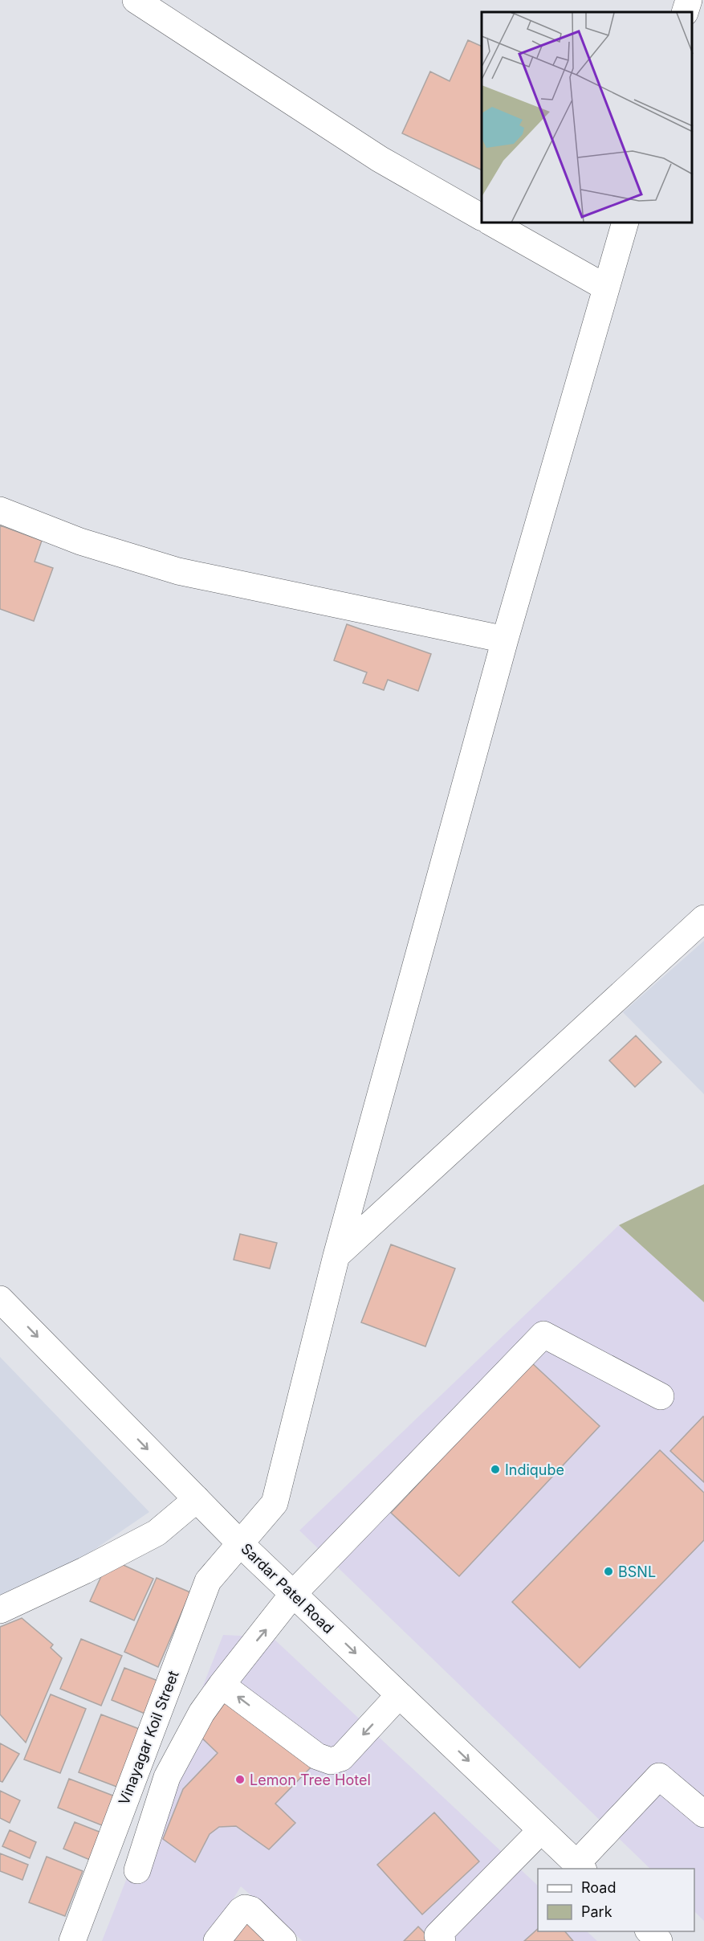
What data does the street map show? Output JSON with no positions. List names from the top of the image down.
{
  "streets": {
    "main road": ["Sardar Patel Road", "Vinayagar Koil Street"]
  },
  "crossings": [
    ["Sardar Patel Road", "Vinayagar Koil Street"]
  ],
  "one_way": ["Sardar Patel Road"],
  "places": ["Indiqube", "BSNL", "Lemon Tree Hotel"],
  "legend": ["Road", "Park"]
}
